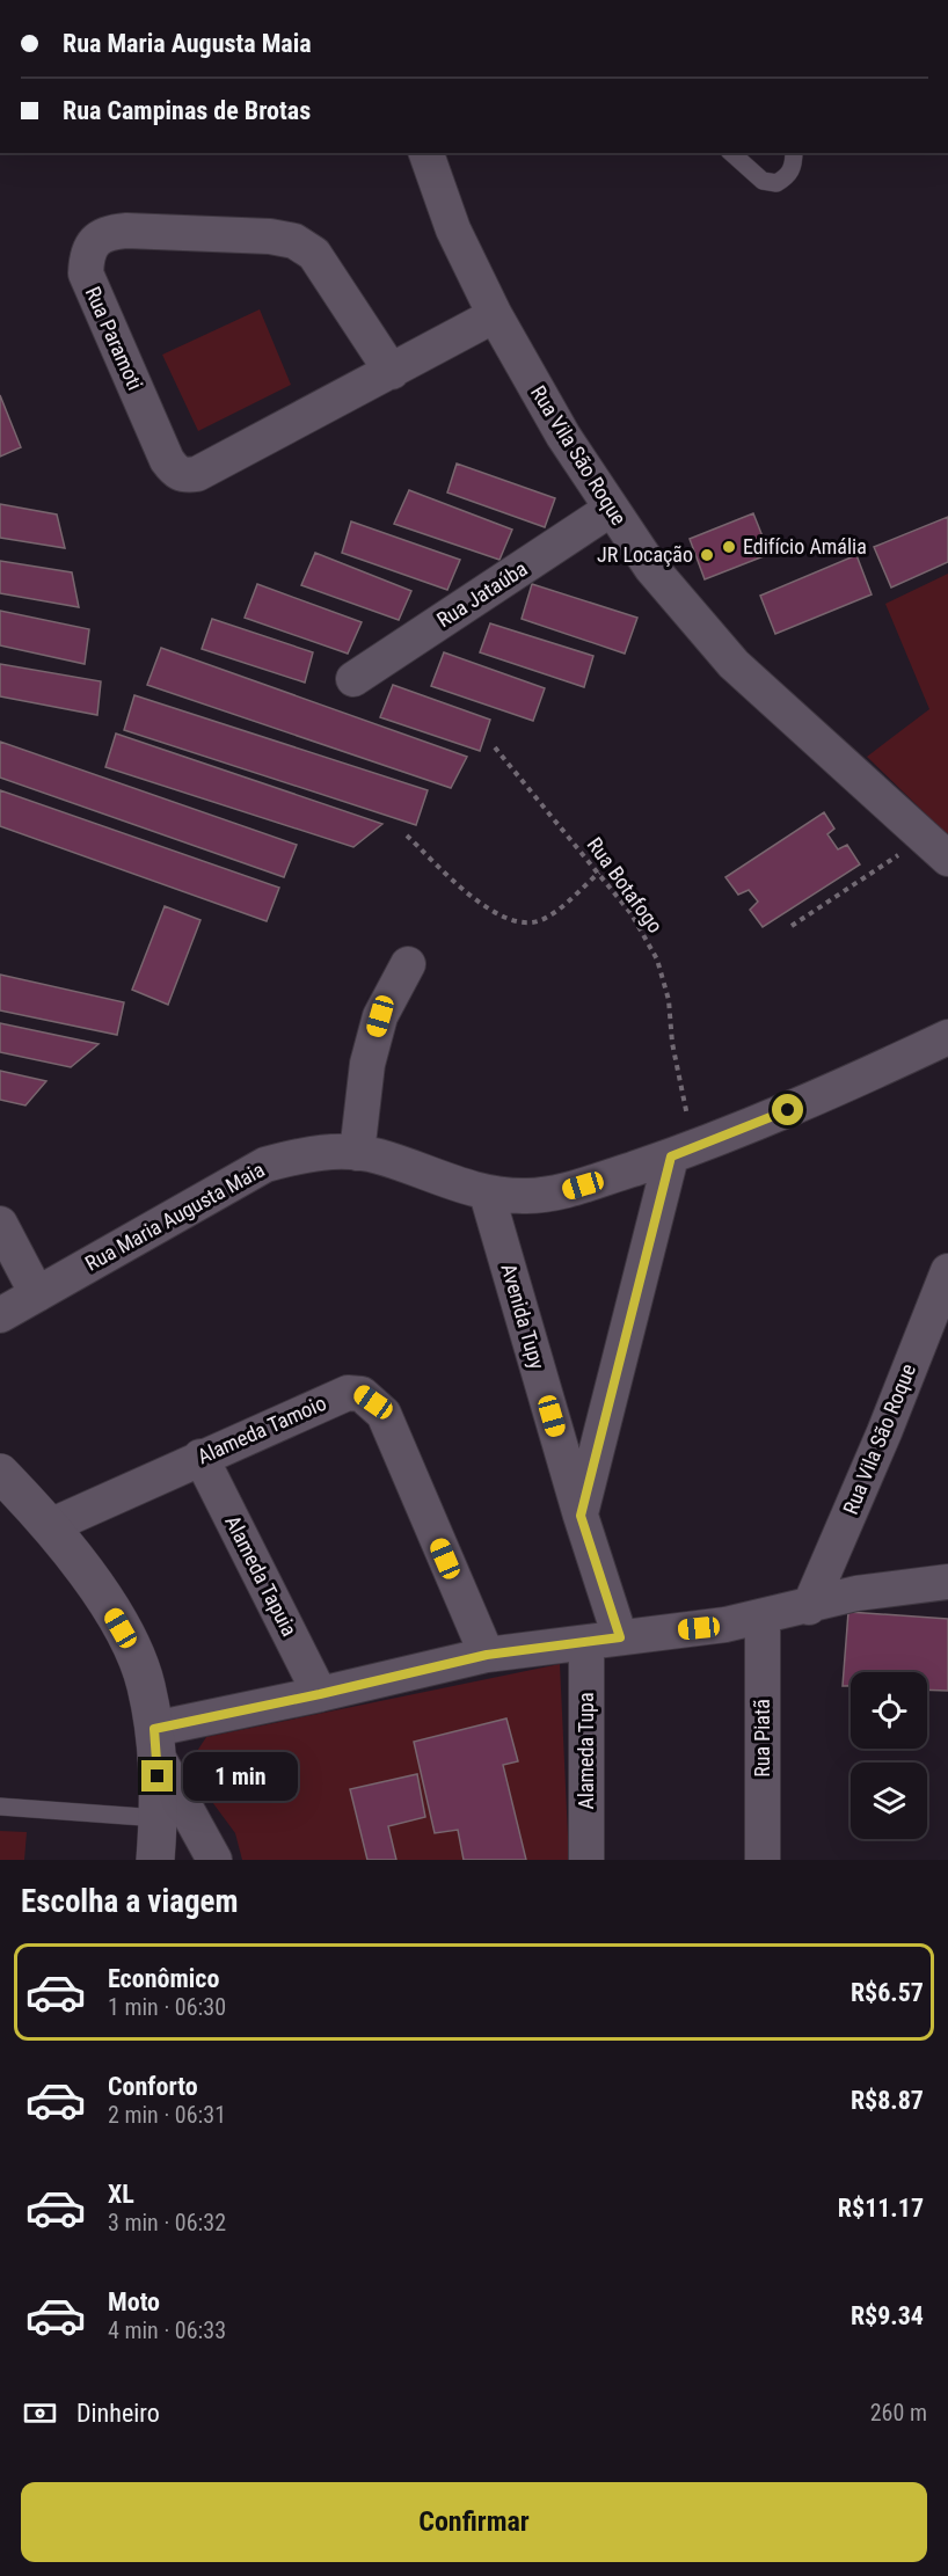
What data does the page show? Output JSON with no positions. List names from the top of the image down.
{
  "streets": {
    "street": [
      "Rua Paramoti",
      "Rua Vila São Roque",
      "Rua Jataúba",
      "Rua Maria Augusta Maia",
      "Avenida Tupy",
      "Alameda Tamoio",
      "Alameda Tapuia",
      "Rua Piatã",
      "Alameda Tupa"
    ],
    "path": ["Rua Botafogo"]
  },
  "crossings": [
    ["Rua Paramoti", "Rua Vila São Roque"],
    ["Rua Vila São Roque", "Rua Jataúba"],
    ["Rua Botafogo", "Rua Maria Augusta Maia"],
    ["Rua Maria Augusta Maia", "Avenida Tupy"],
    ["Avenida Tupy", "Alameda Tupa"],
    ["Alameda Tamoio", "Alameda Tapuia"]
  ],
  "places": ["Edifício Amália", "JR Locação"],
  "page": {
    "banner": ["Rua Maria Augusta Maia", "Rua Campinas de Brotas"],
    "bubble": "1 min",
    "heading": "Escolha a viagem",
    "list": [
      {
        "name": "Econômico",
        "note": "1 min · 06:30",
        "value": "R$6.57"
      },
      {
        "name": "Conforto",
        "note": "2 min · 06:31",
        "value": "R$8.87"
      },
      {
        "name": "XL",
        "note": "3 min · 06:32",
        "value": "R$11.17"
      },
      {
        "name": "Moto",
        "note": "4 min · 06:33",
        "value": "R$9.34"
      }
    ],
    "pay": ["Dinheiro", "260 m"],
    "buttons": "Confirmar"
  }
}
